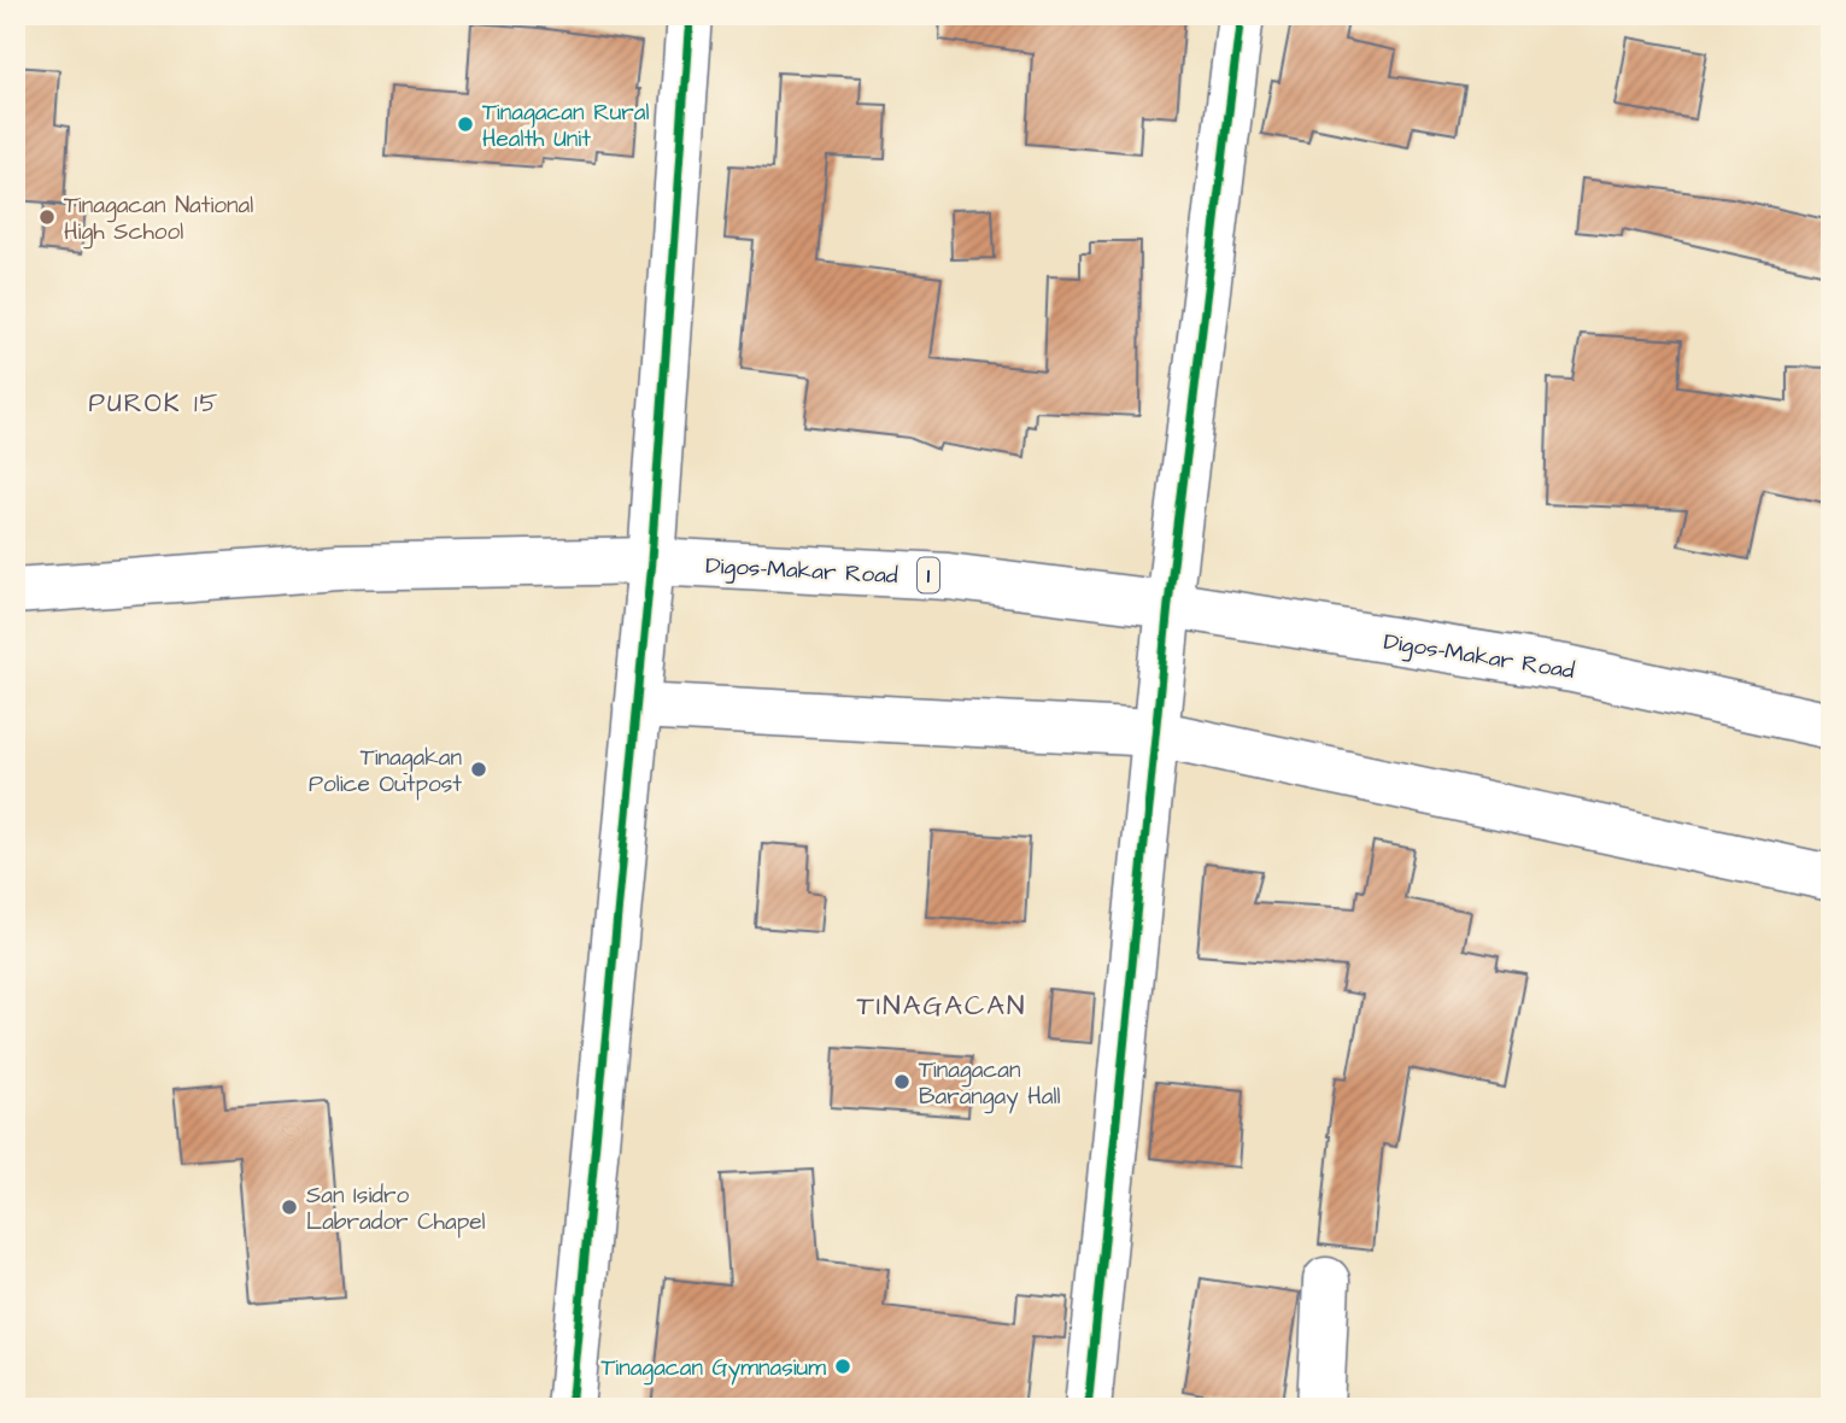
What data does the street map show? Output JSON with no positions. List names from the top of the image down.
{
  "streets": {
    "main road": ["Digos-Makar Road", "1"]
  },
  "districts": ["PUROK 15", "TINAGACAN"],
  "places": [
    "Tinagacan Rural Health Unit",
    "Tinagacan National High School",
    "Tinagakan Police Outpost",
    "Tinagacan Barangay Hall",
    "San Isidro Labrador Chapel",
    "Tinagacan Gymnasium"
  ]
}
